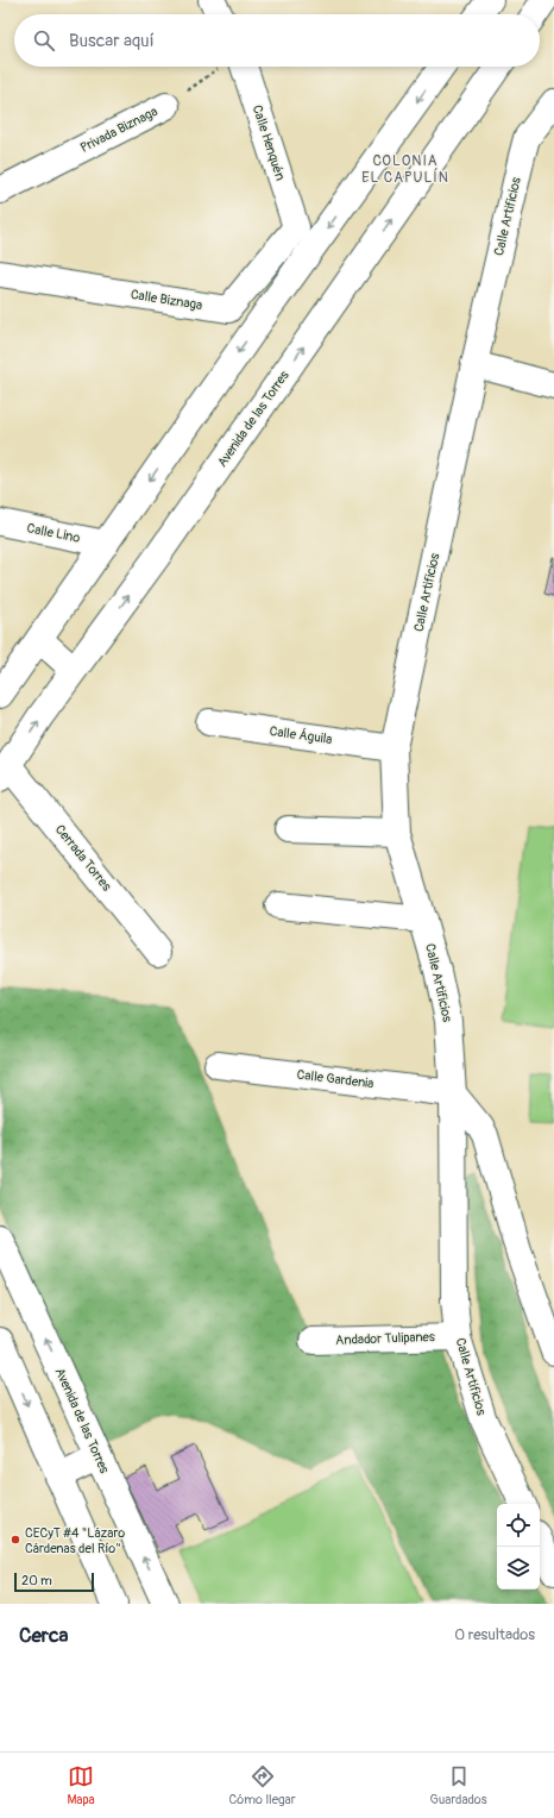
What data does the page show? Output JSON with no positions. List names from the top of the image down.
{
  "streets": {
    "street": [
      "Privada Biznaga",
      "Calle Henquén",
      "Calle Artificios",
      "Calle Biznaga",
      "Avenida de las Torres",
      "Calle Lino",
      "Calle Águila",
      "Cerrada Torres",
      "Calle Gardenia",
      "Andador Tulipanes"
    ]
  },
  "crossings": [
    ["Calle Henquén", "Calle Biznaga"],
    ["Calle Artificios", "Calle Águila"],
    ["Calle Artificios", "Calle Gardenia"],
    ["Calle Artificios", "Andador Tulipanes"],
    ["Avenida de las Torres", "Cerrada Torres"]
  ],
  "districts": ["COLONIA EL CAPULÍN"],
  "places": ["CECyT #4 \"Lázaro Cárdenas del Río\""],
  "scale_bar": "20 m",
  "page": {
    "search": "Buscar aquí",
    "scale": "20 m",
    "heading": ["Cerca", "0 resultados"],
    "nav": ["Mapa", "Cómo llegar", "Guardados"]
  }
}
